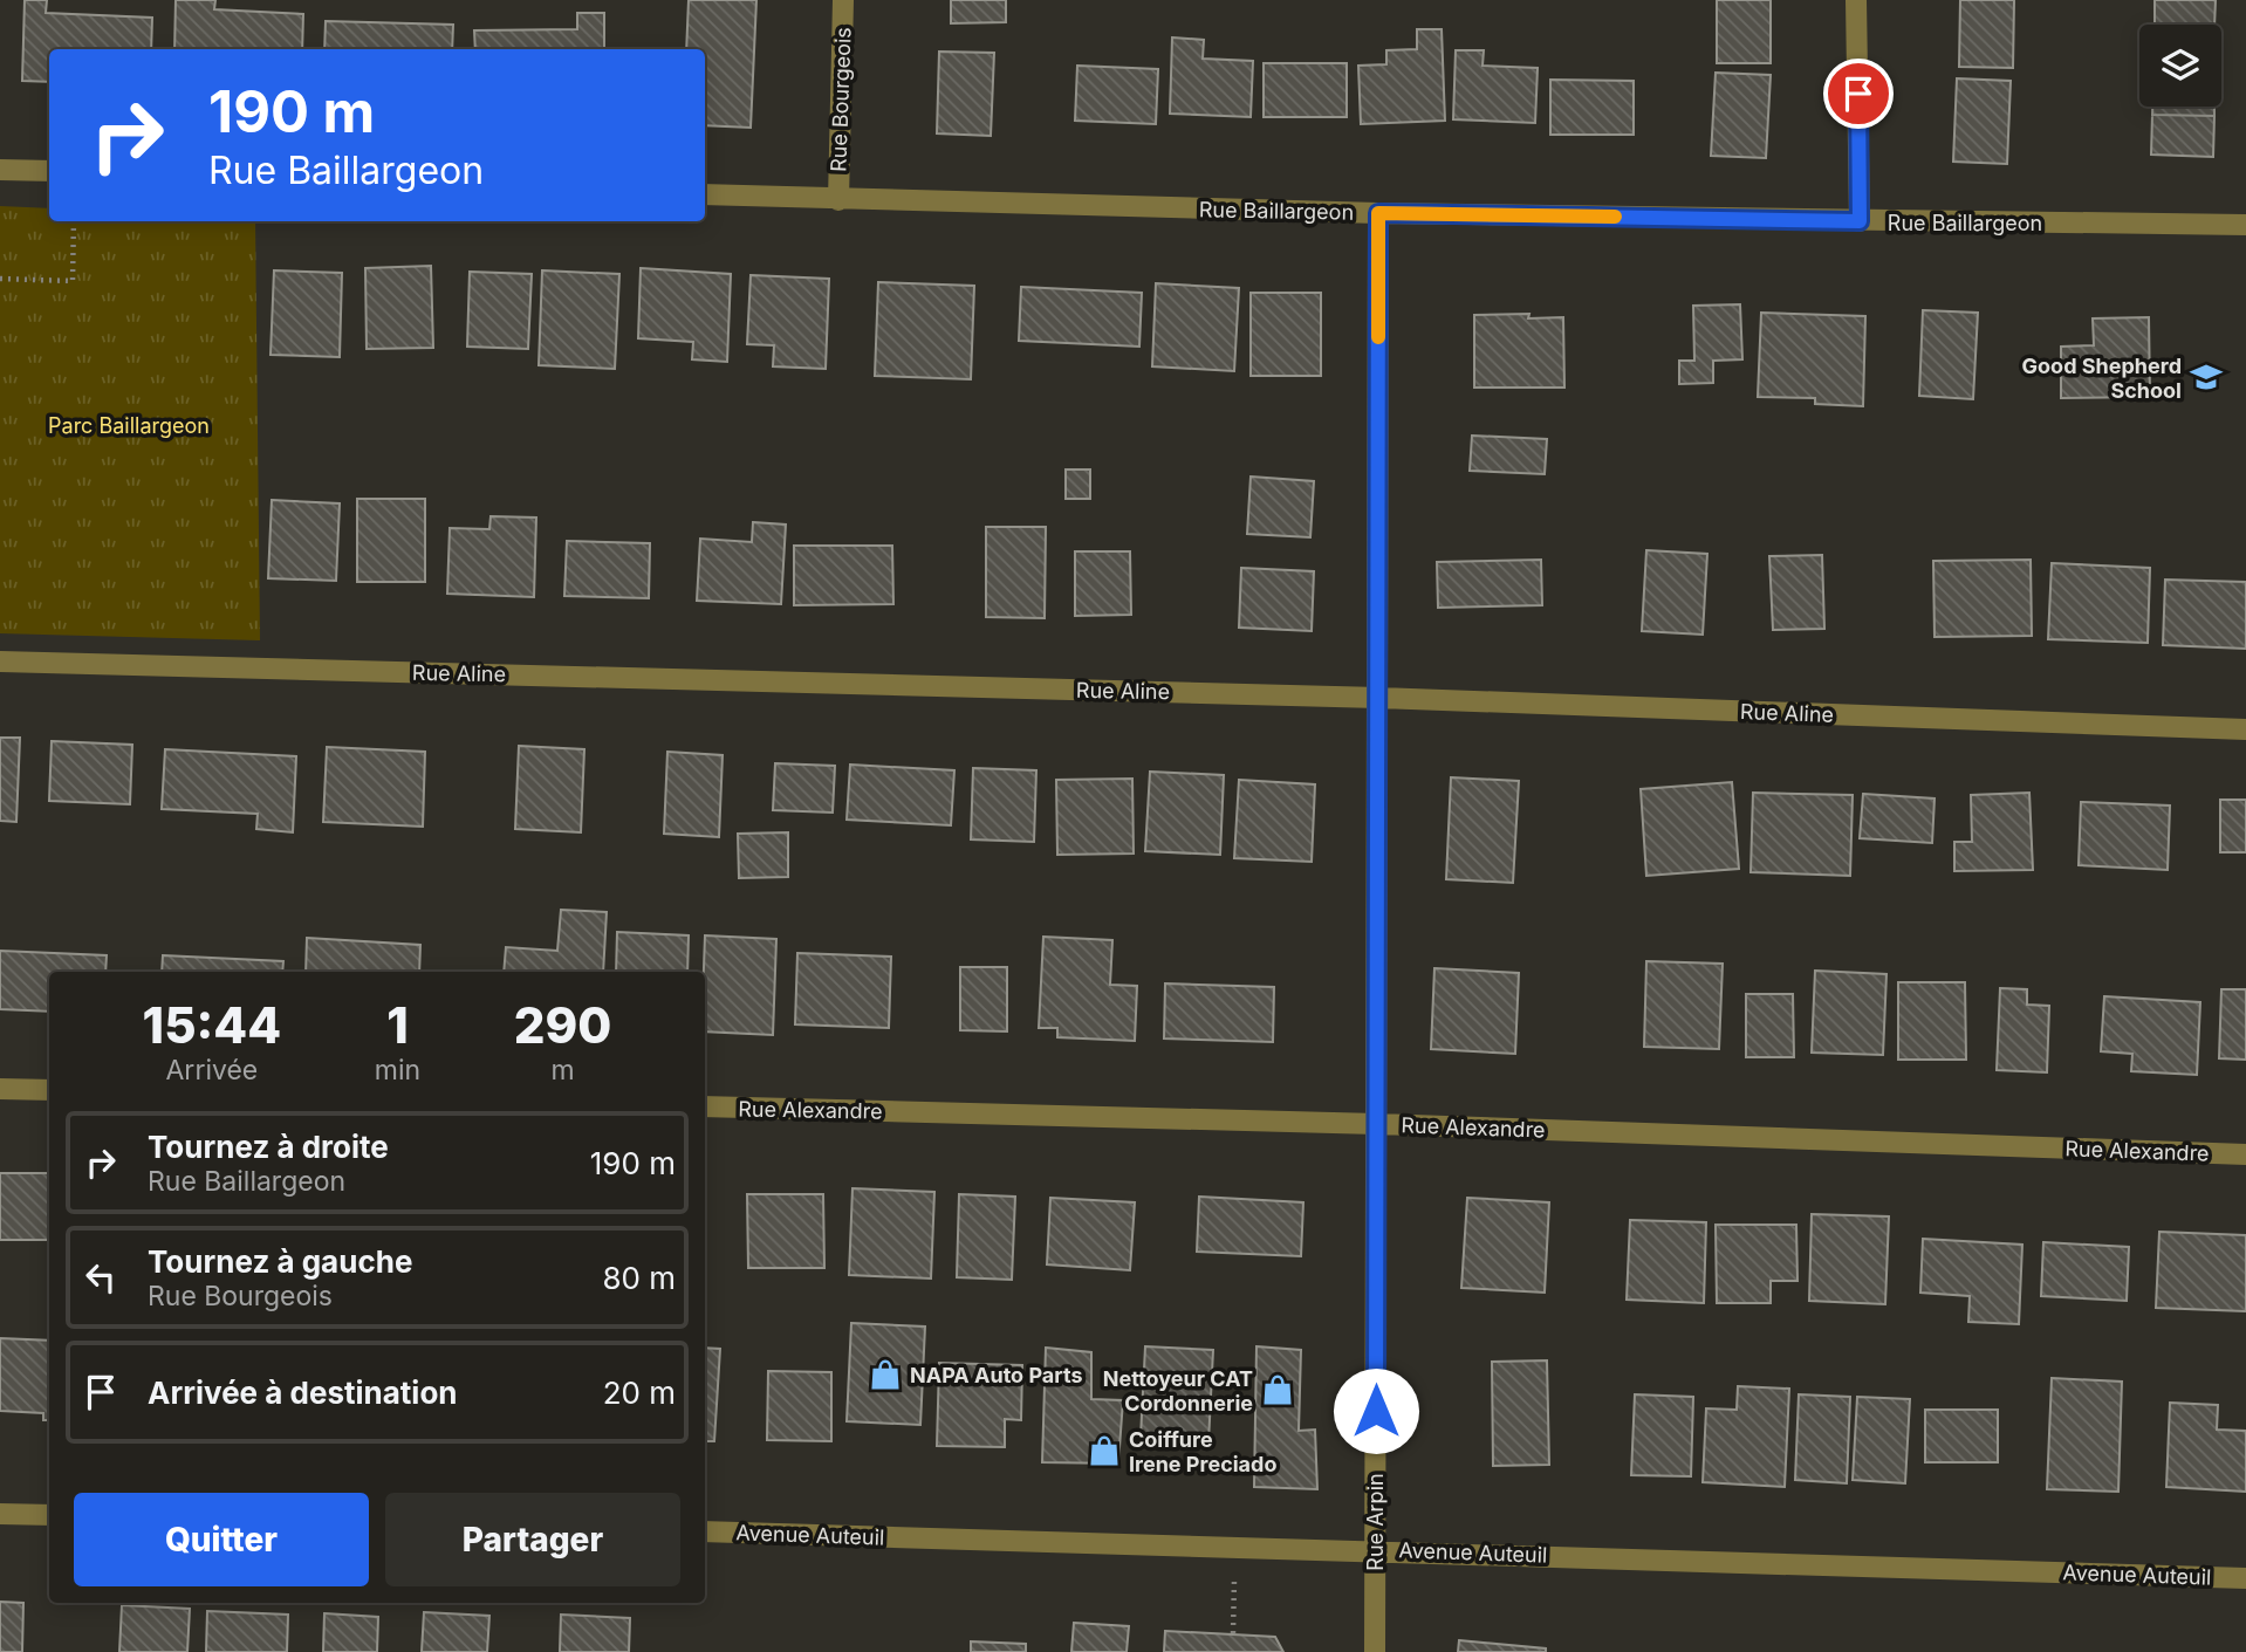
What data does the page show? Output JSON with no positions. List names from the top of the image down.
{
  "streets": {
    "street": [
      "Rue Bourgeois",
      "Rue Baillargeon",
      "Rue Aline",
      "Rue Alexandre",
      "Rue Arpin",
      "Avenue Auteuil"
    ]
  },
  "crossings": [
    ["Rue Bourgeois", "Rue Baillargeon"],
    ["Rue Baillargeon", "Rue Arpin"],
    ["Rue Aline", "Rue Arpin"],
    ["Rue Alexandre", "Rue Arpin"],
    ["Rue Arpin", "Avenue Auteuil"]
  ],
  "parks": ["Parc Baillargeon"],
  "places": {
    "school or university": ["Good Shepherd School"],
    "shop": ["NAPA Auto Parts", "Nettoyeur CAT Cordonnerie", "Coiffure Irene Preciado"]
  },
  "page": {
    "turn": ["190 m", "Rue Baillargeon"],
    "eta": [
      "15:44",
      "Arrivée",
      "1",
      "min",
      "290",
      "m"
    ],
    "list": [
      {
        "name": "Tournez à droite",
        "note": "Rue Baillargeon",
        "value": "190 m"
      },
      {
        "name": "Tournez à gauche",
        "note": "Rue Bourgeois",
        "value": "80 m"
      },
      {
        "name": "Arrivée à destination",
        "value": "20 m"
      }
    ],
    "buttons": ["Quitter", "Partager"]
  }
}
